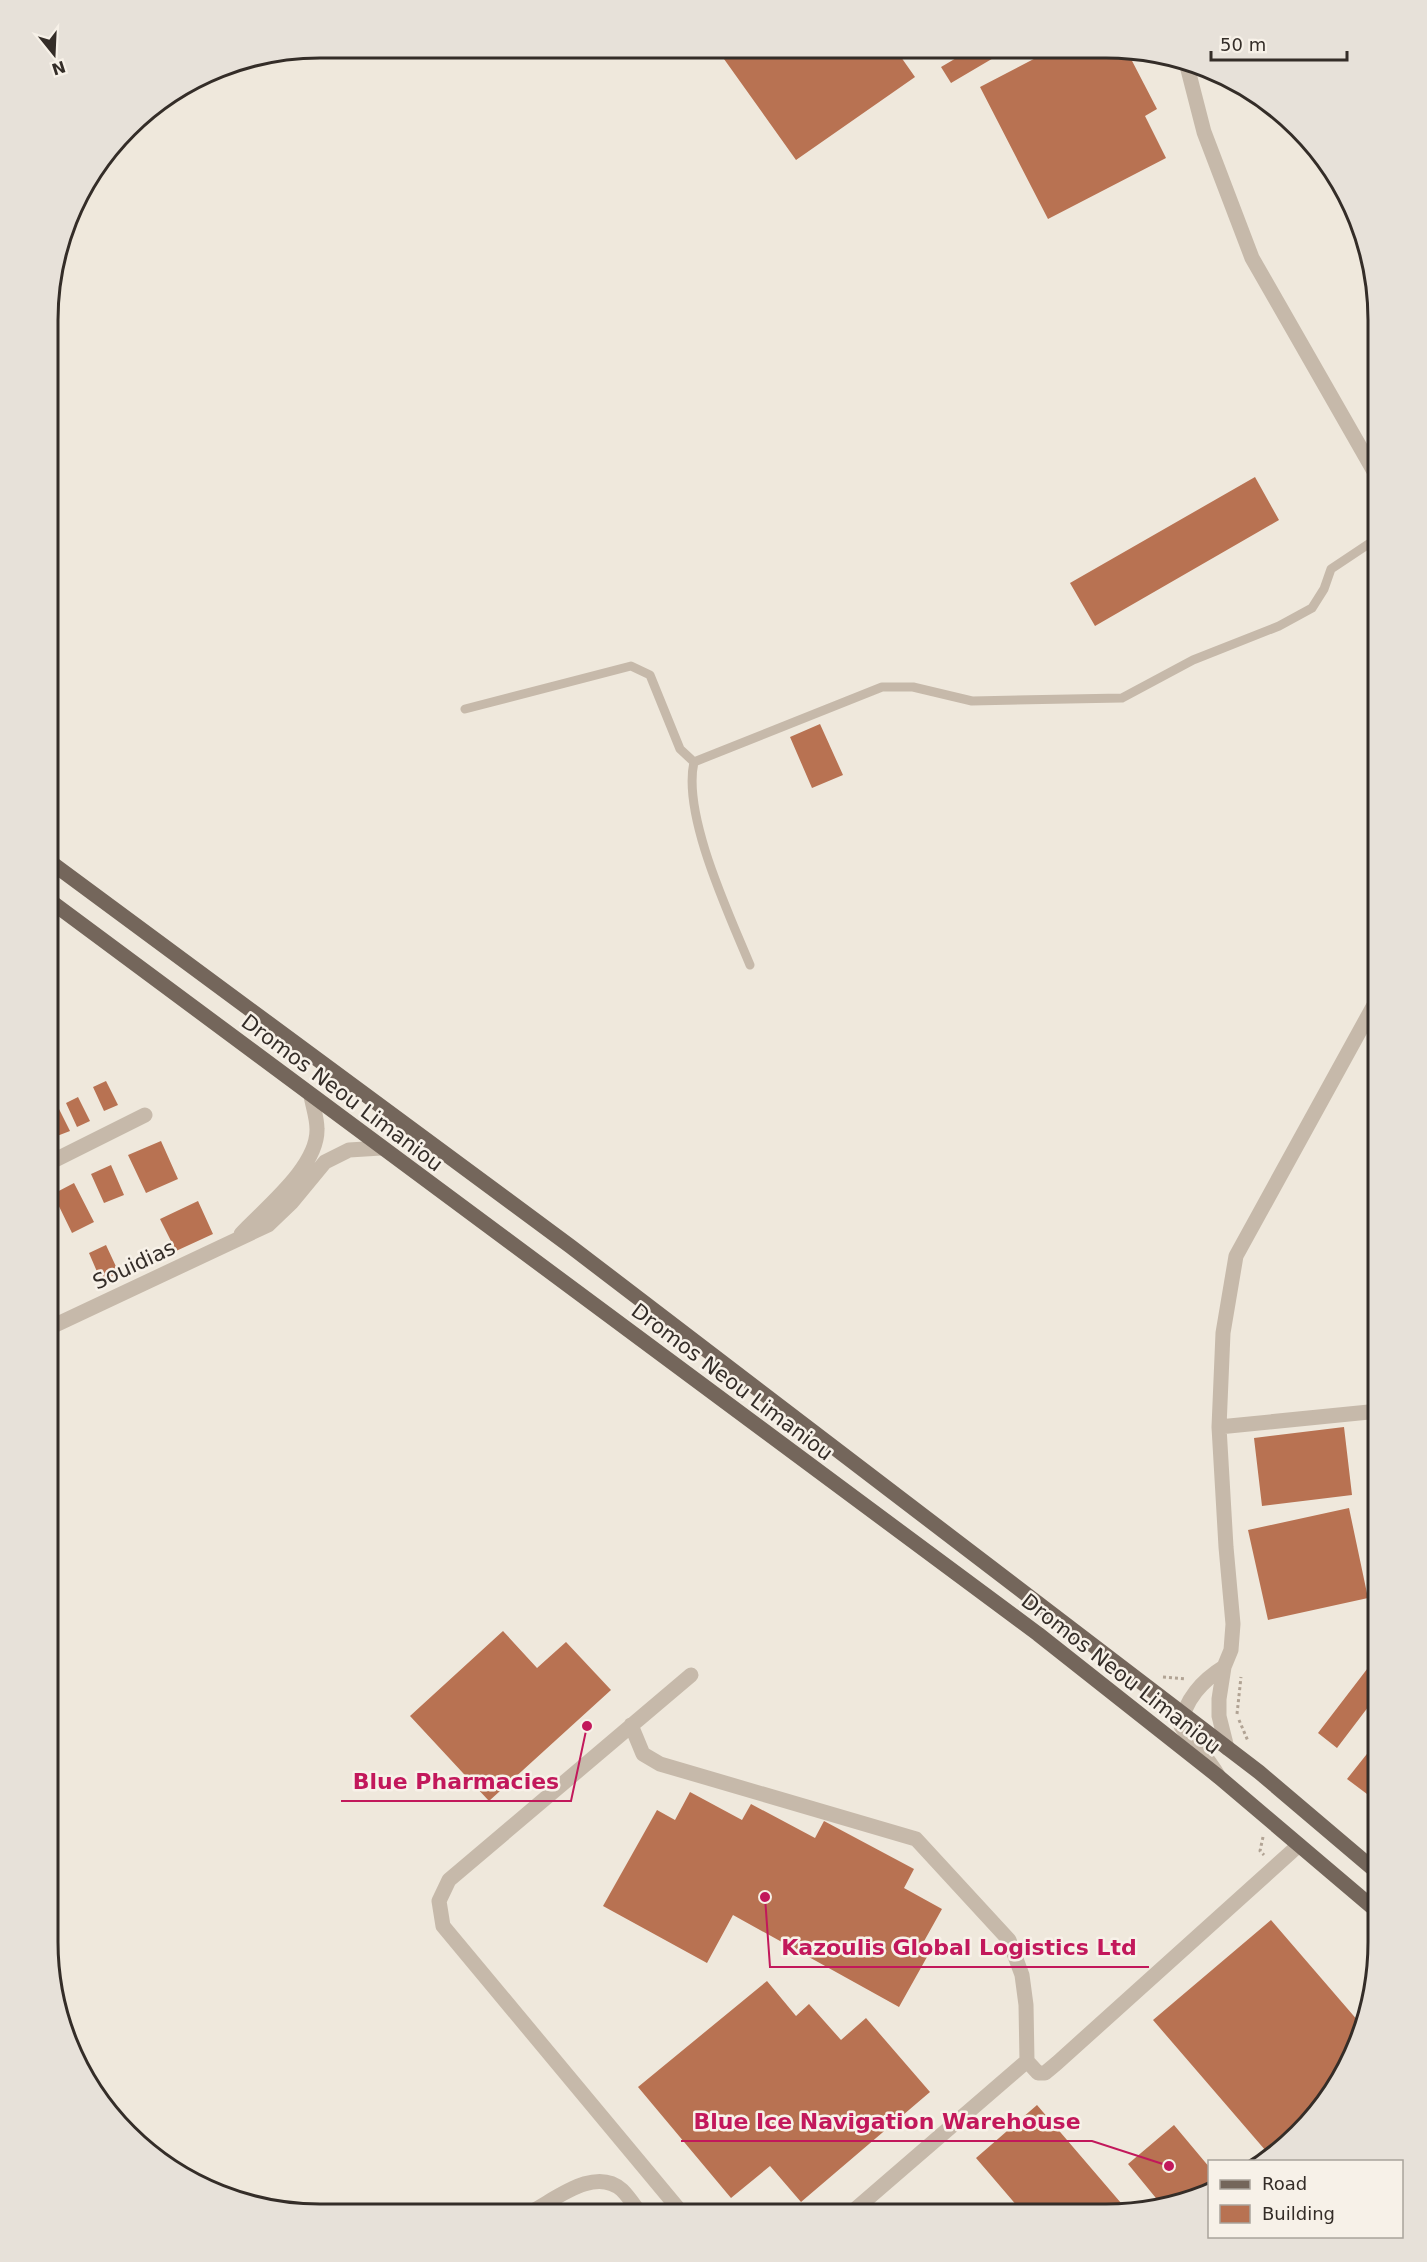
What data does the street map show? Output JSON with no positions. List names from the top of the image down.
{
  "streets": {
    "main road": ["Dromos Neou Limaniou"],
    "street": ["Souidias"]
  },
  "crossings": [
    ["Dromos Neou Limaniou", "Souidias"]
  ],
  "places": ["Blue Pharmacies", "Kazoulis Global Logistics Ltd", "Blue Ice Navigation Warehouse"],
  "legend": ["Road", "Building"],
  "scale_bar": "50 m",
  "north": "bottom"
}
